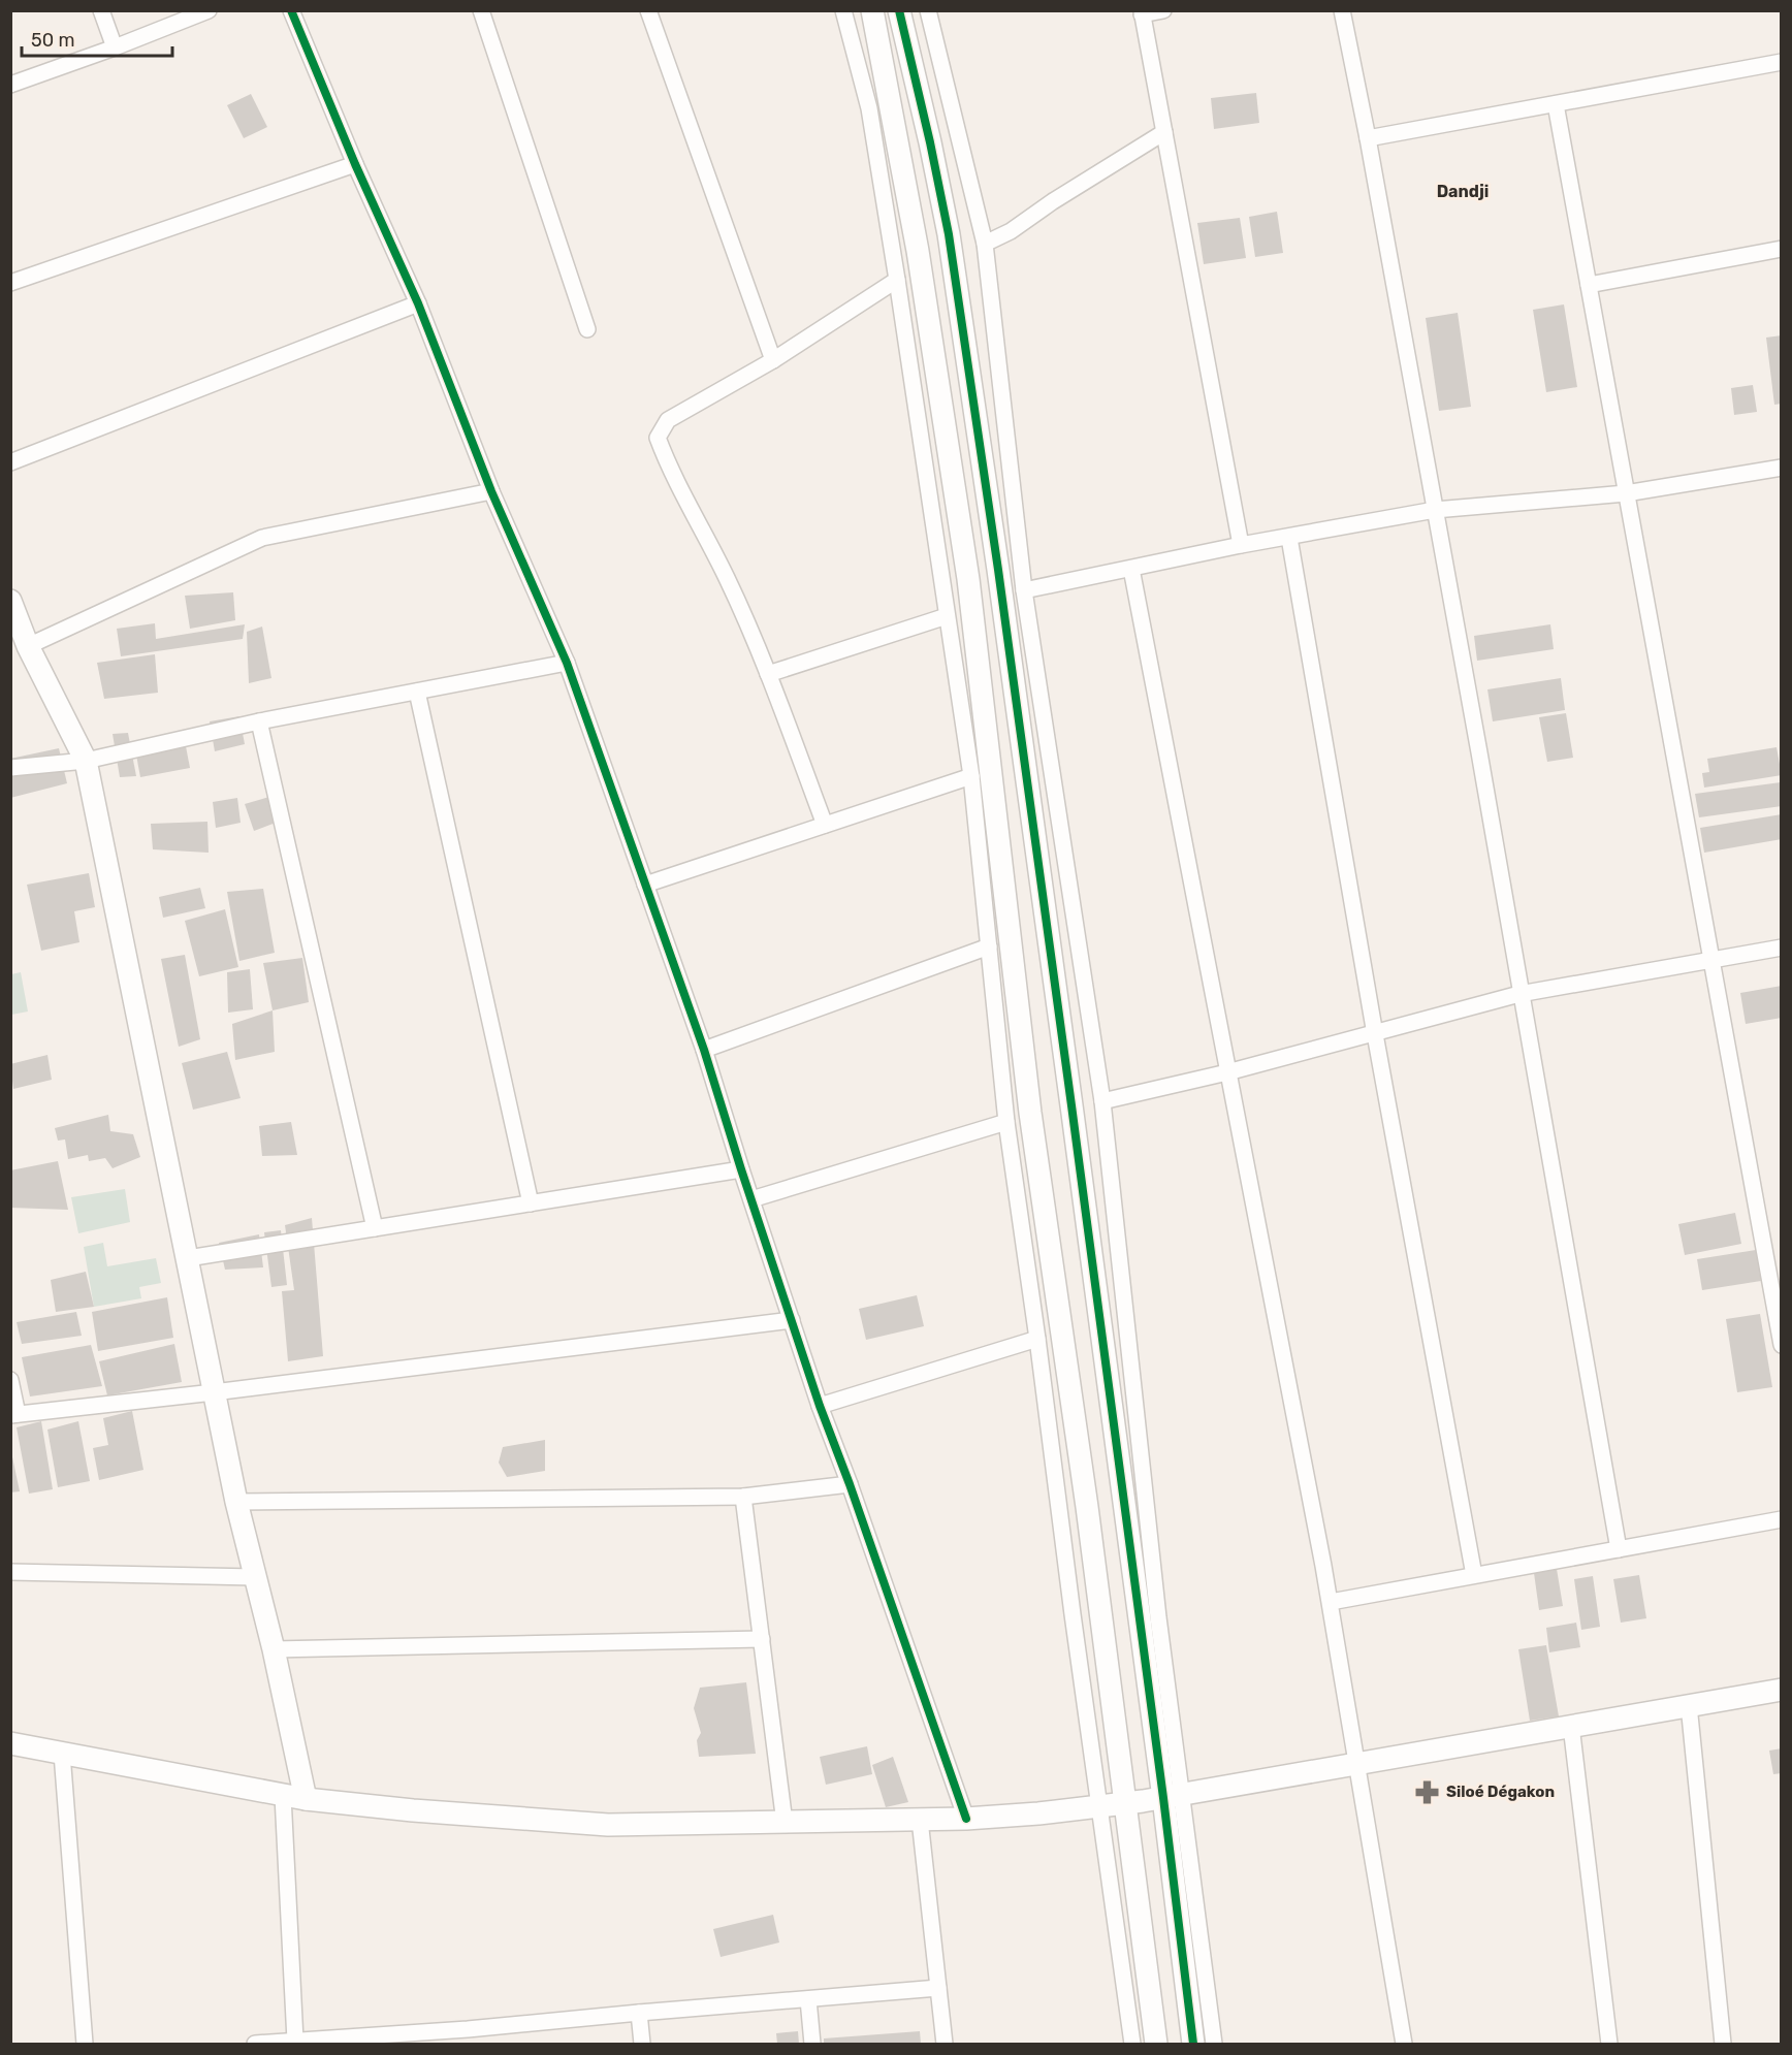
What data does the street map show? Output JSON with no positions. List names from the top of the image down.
{
  "districts": ["Dandji"],
  "places": {
    "pharmacy": ["Siloé Dégakon"]
  },
  "scale_bar": "50 m"
}
